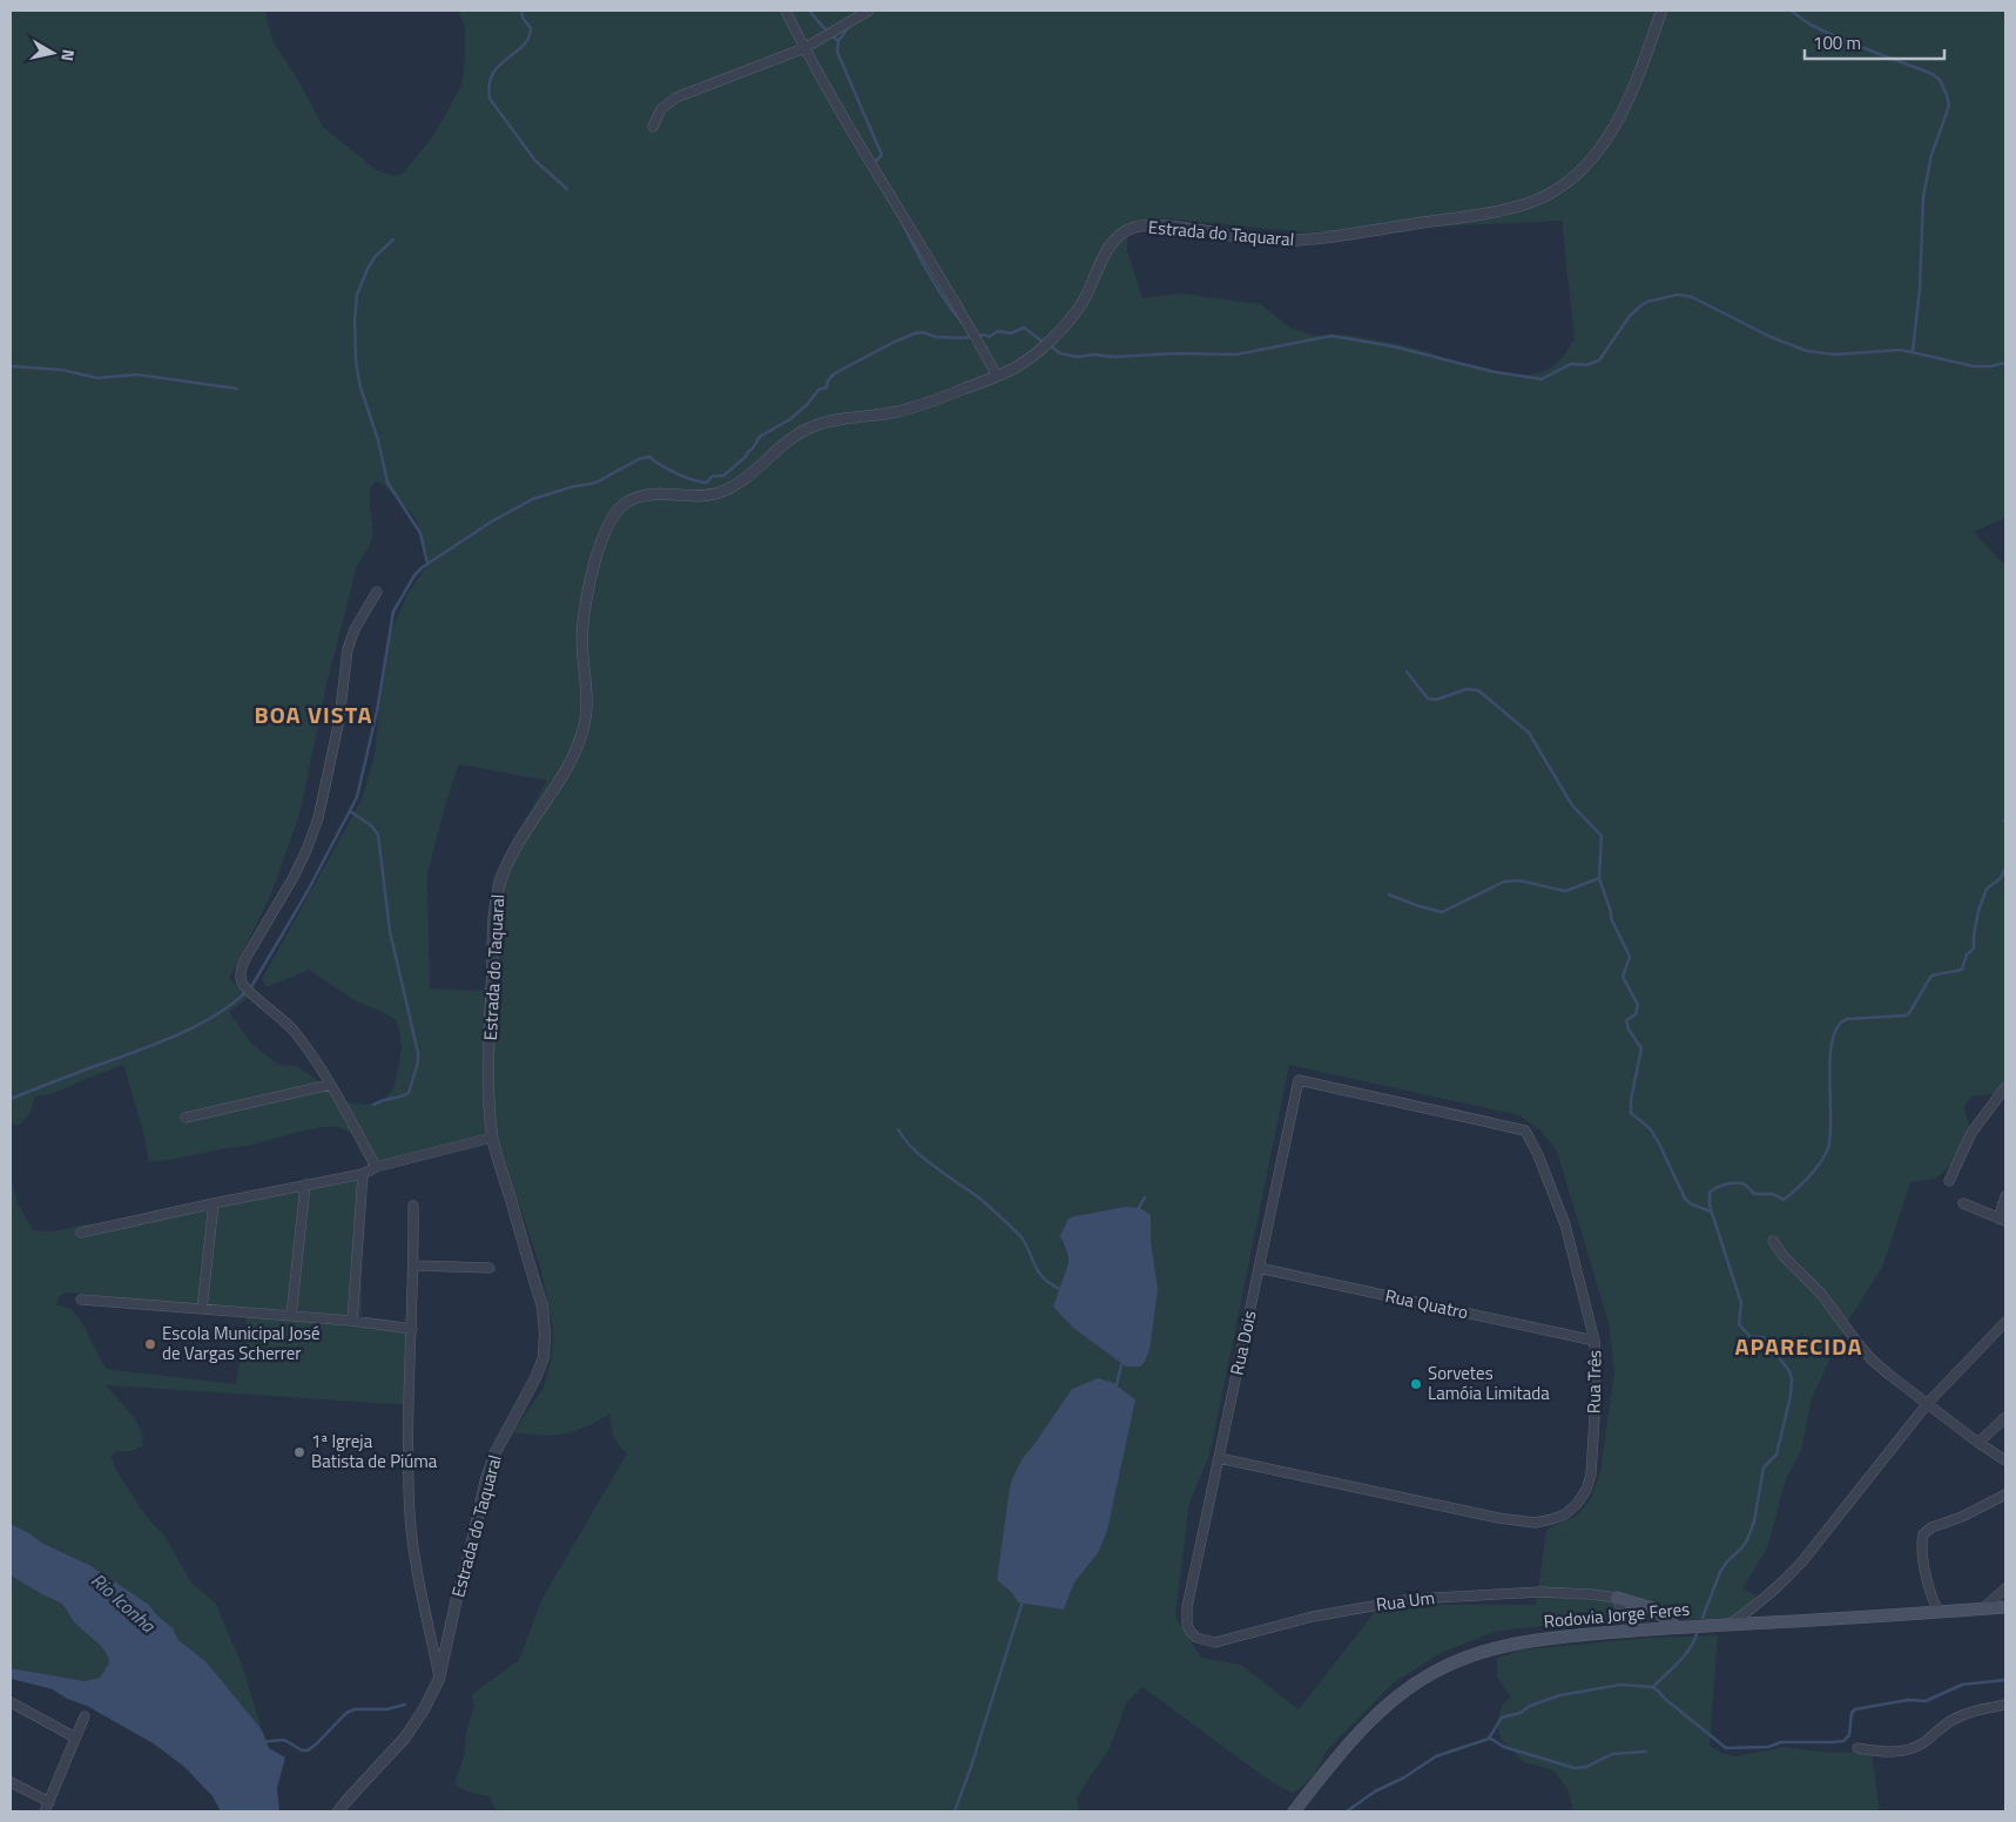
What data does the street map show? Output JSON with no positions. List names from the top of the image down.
{
  "streets": {
    "main road": ["Rodovia Jorge Feres"],
    "street": [
      "Estrada do Taquaral",
      "Rua Quatro",
      "Rua Dois",
      "Rua Três",
      "Rua Um"
    ]
  },
  "crossings": [
    ["Rua Quatro", "Rua Dois"],
    ["Rua Quatro", "Rua Três"],
    ["Rua Dois", "Rua Três"],
    ["Rua Dois", "Rua Um"]
  ],
  "districts": ["BOA VISTA", "APARECIDA"],
  "water": ["Rio Iconha"],
  "places": ["Escola Municipal José de Vargas Scherrer", "Sorvetes Lamóia Limitada", "1ª Igreja Batista de Piúma"],
  "scale_bar": "100 m",
  "north": "right"
}
